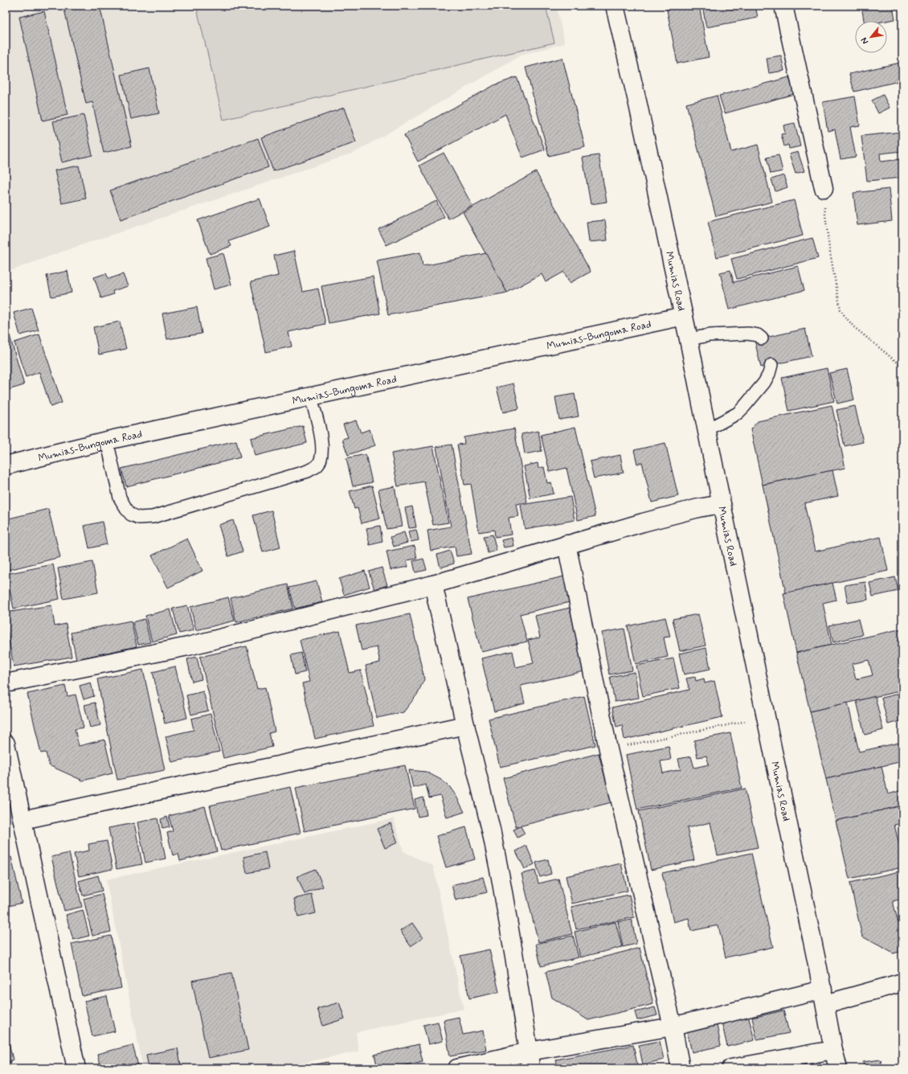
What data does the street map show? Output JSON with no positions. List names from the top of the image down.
{
  "streets": {
    "street": ["Mumias Road", "Mumias-Bungoma Road"]
  },
  "crossings": [
    ["Mumias Road", "Mumias-Bungoma Road"]
  ],
  "north": "bottom left"
}
